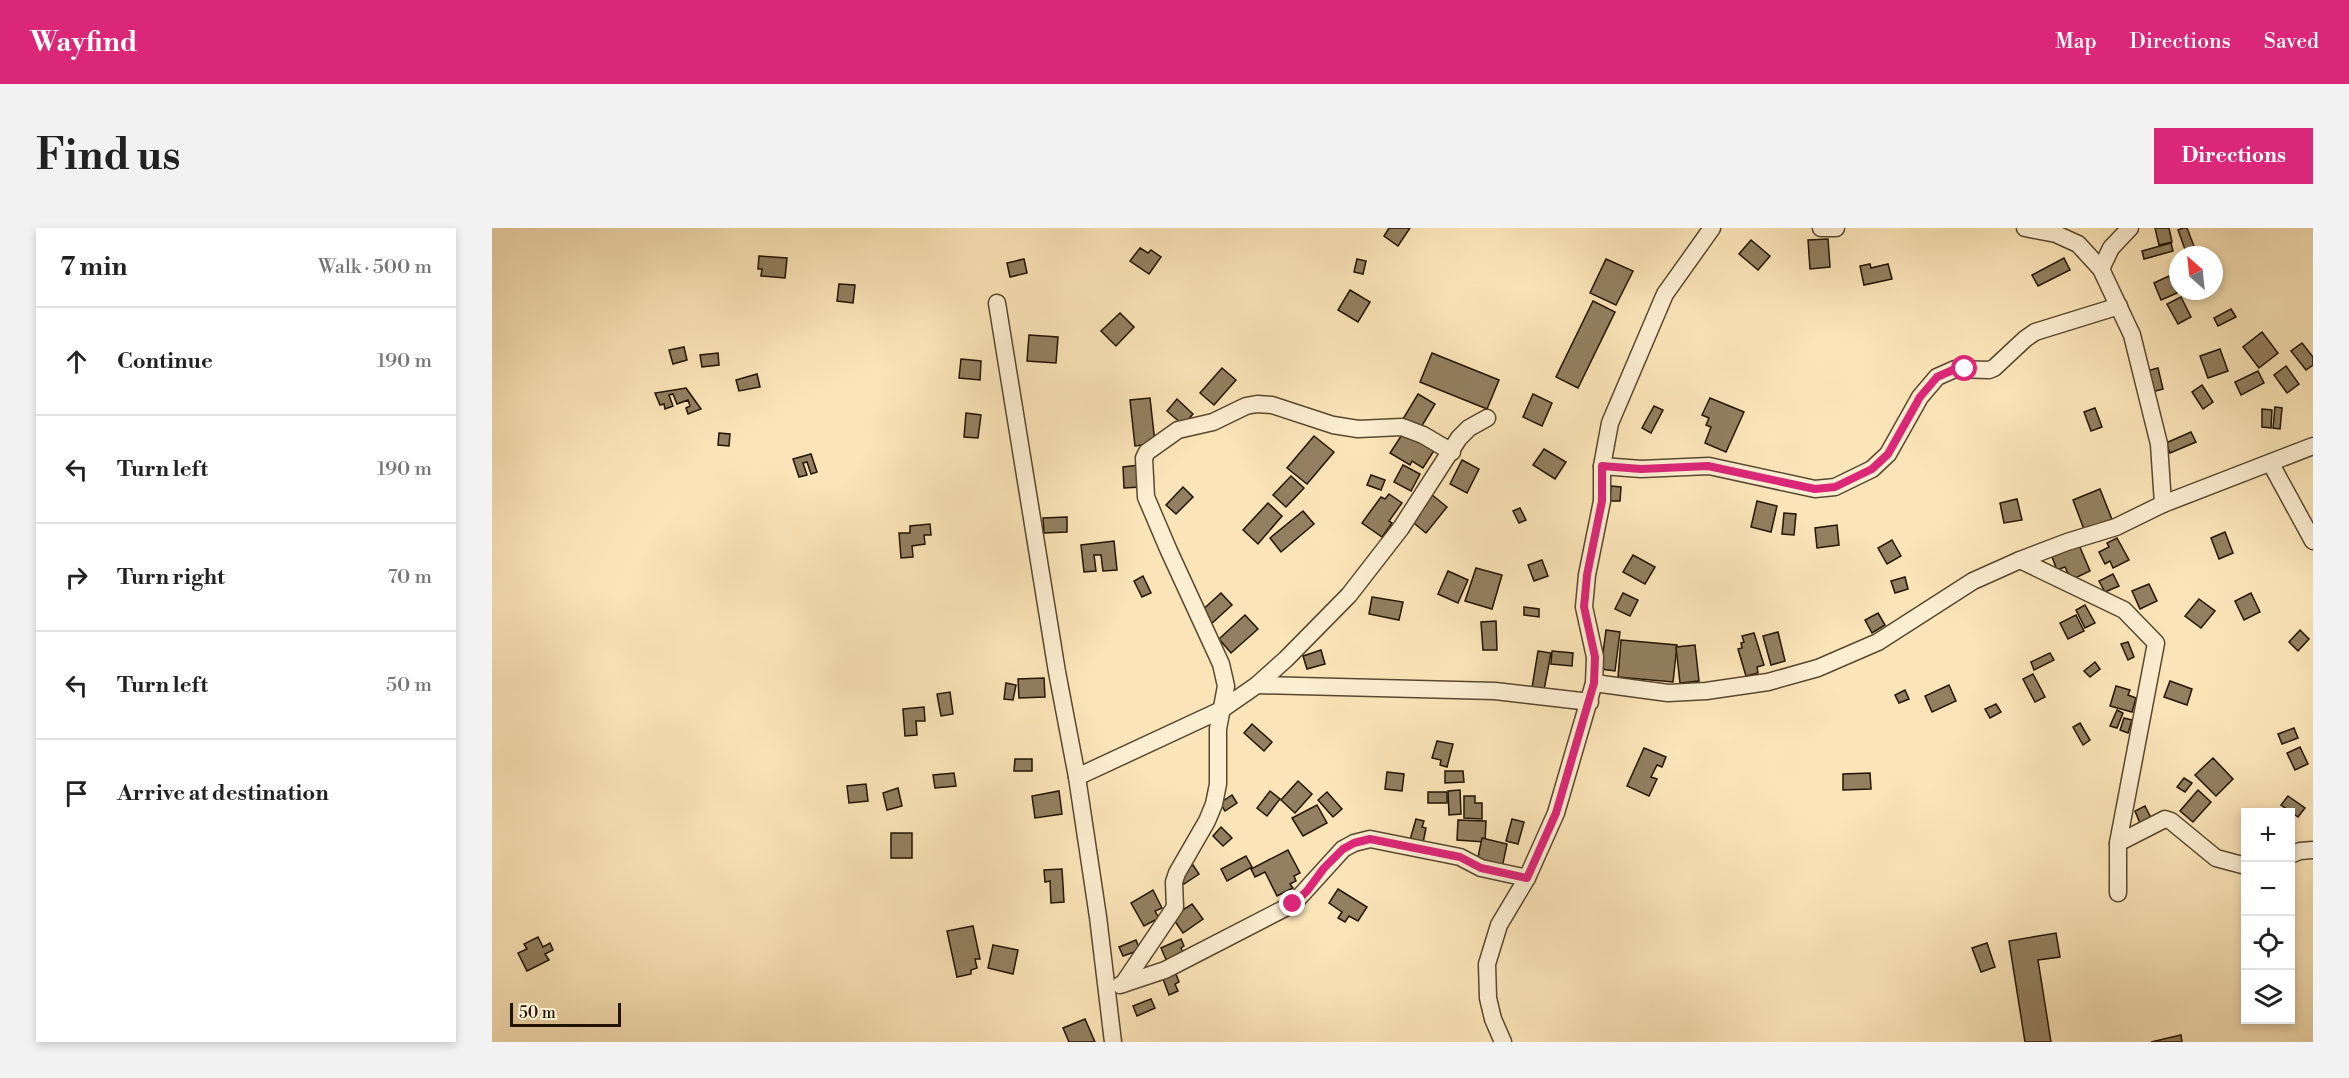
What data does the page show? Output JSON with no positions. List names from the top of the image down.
{
  "scale_bar": "50 m",
  "north": "top left",
  "page": {
    "header": "Wayfind",
    "nav": ["Map", "Directions", "Saved"],
    "buttons": "Directions",
    "title": "Find us",
    "heading": ["7 min", "Walk · 500 m"],
    "list": [
      ["Continue", "190 m"],
      ["Turn left", "190 m"],
      ["Turn right", "70 m"],
      ["Turn left", "50 m"],
      "Arrive at destination"
    ],
    "map_buttons": ["+", "−"],
    "scale": "50 m"
  }
}
